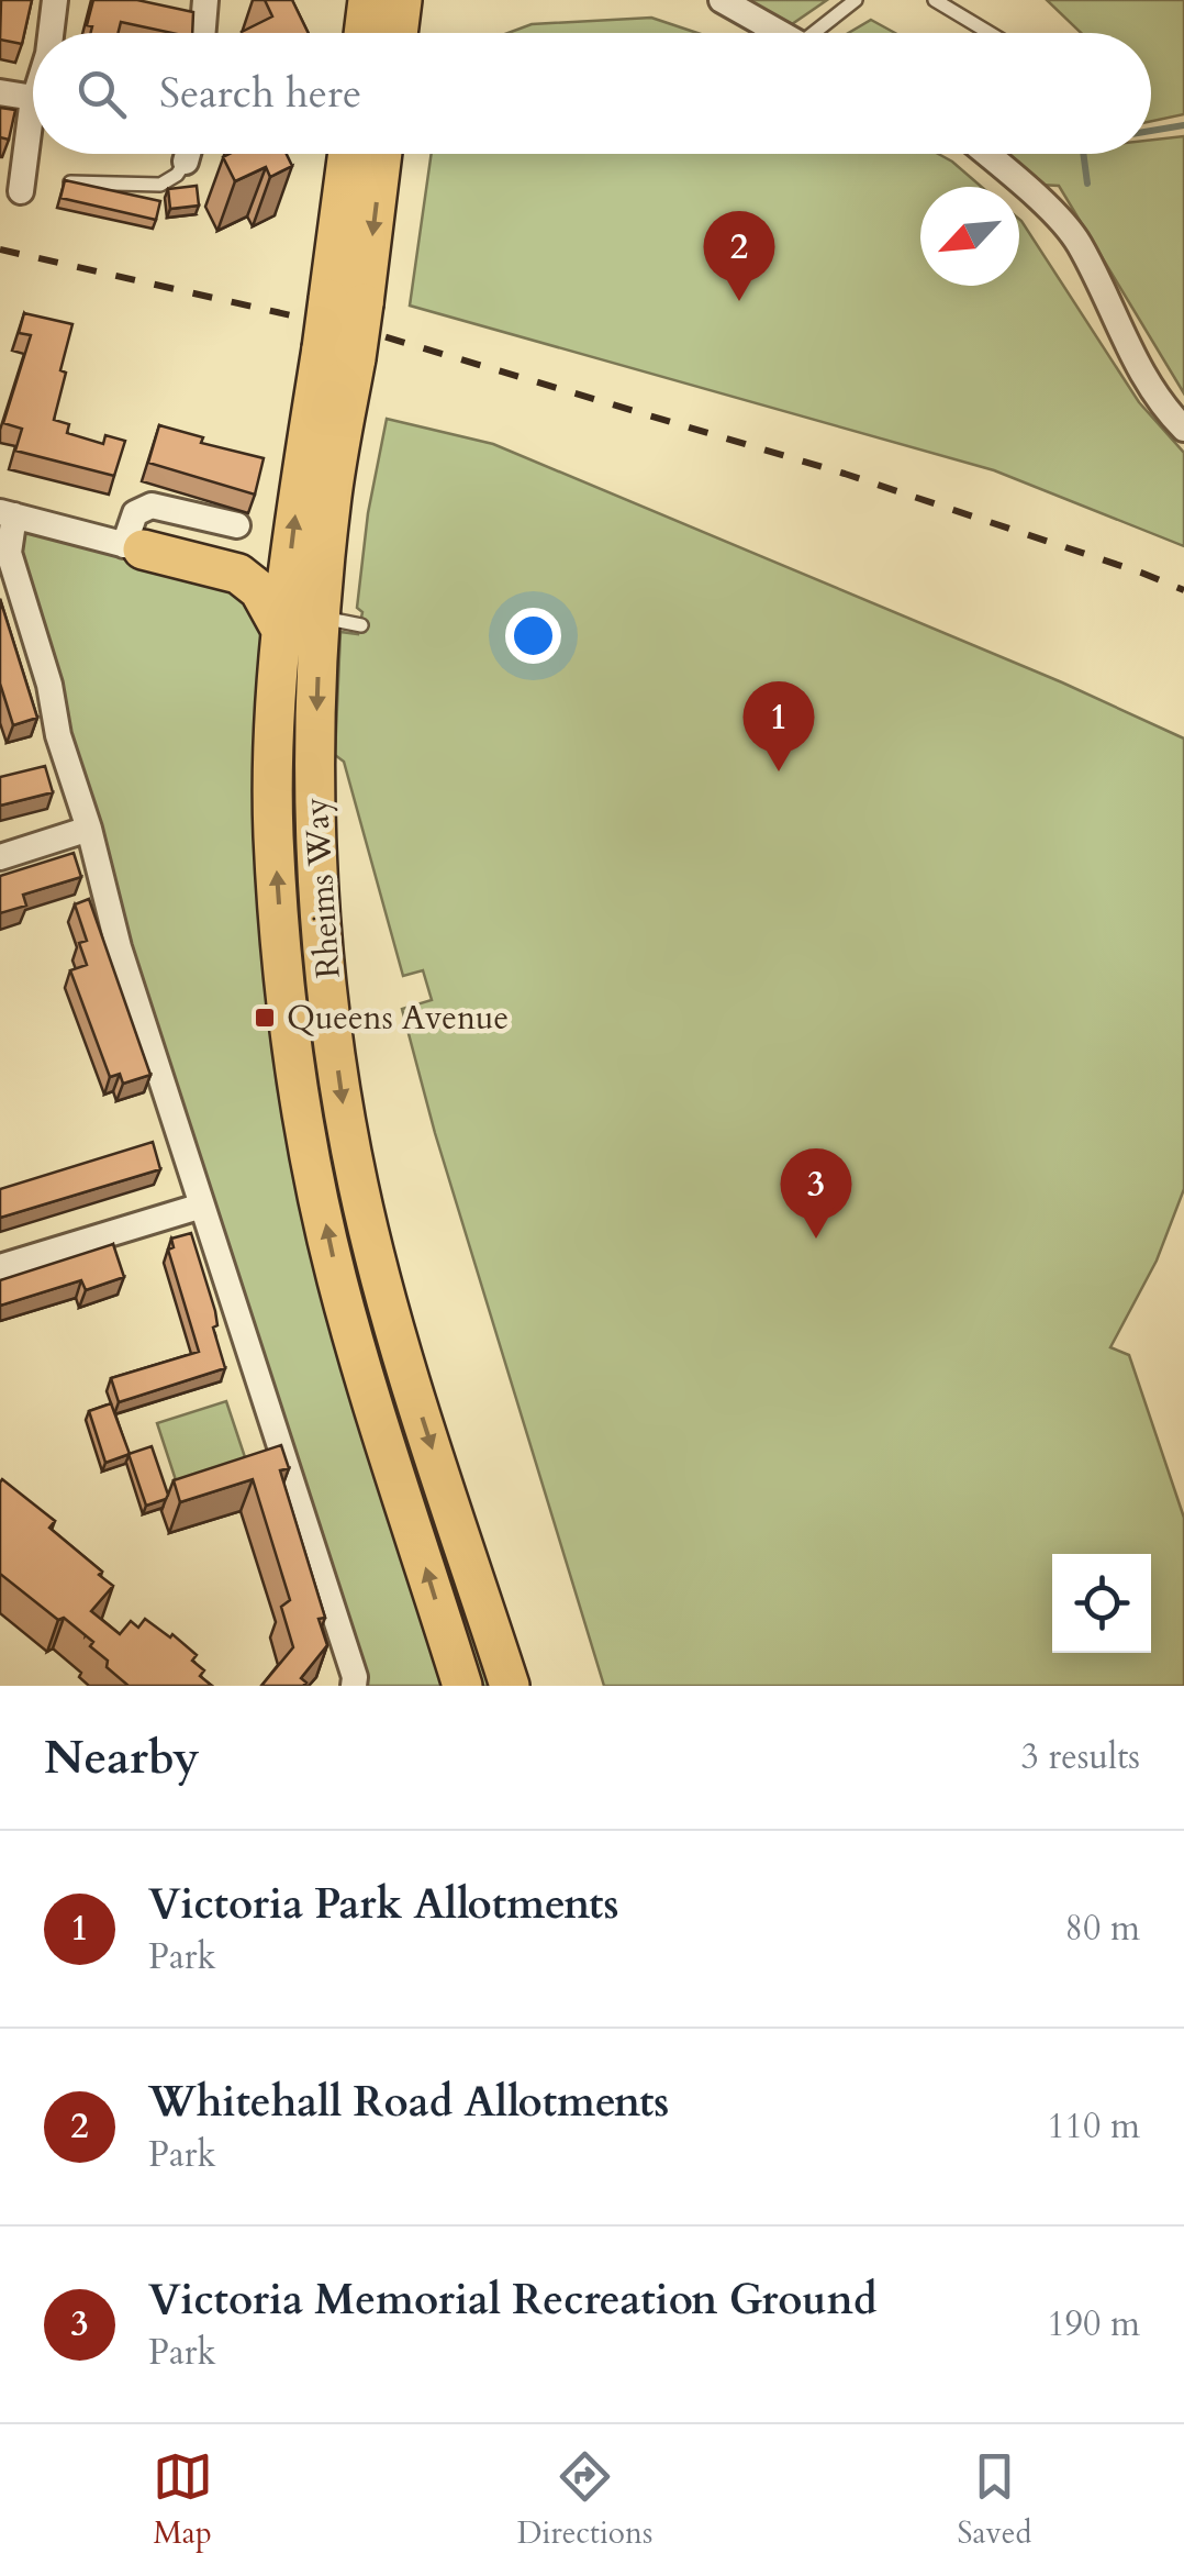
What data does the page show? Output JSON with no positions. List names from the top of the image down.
{
  "streets": {
    "main road": ["Rheims Way"]
  },
  "places": {
    "transit": ["Queens Avenue"]
  },
  "north": "bottom left",
  "page": {
    "search": "Search here",
    "pins": ["2", "1", "3"],
    "heading": ["Nearby", "3 results"],
    "list": [
      {
        "mark": "1",
        "name": "Victoria Park Allotments",
        "note": "Park",
        "value": "80 m"
      },
      {
        "mark": "2",
        "name": "Whitehall Road Allotments",
        "note": "Park",
        "value": "110 m"
      },
      {
        "mark": "3",
        "name": "Victoria Memorial Recreation Ground",
        "note": "Park",
        "value": "190 m"
      }
    ],
    "nav": ["Map", "Directions", "Saved"]
  }
}
